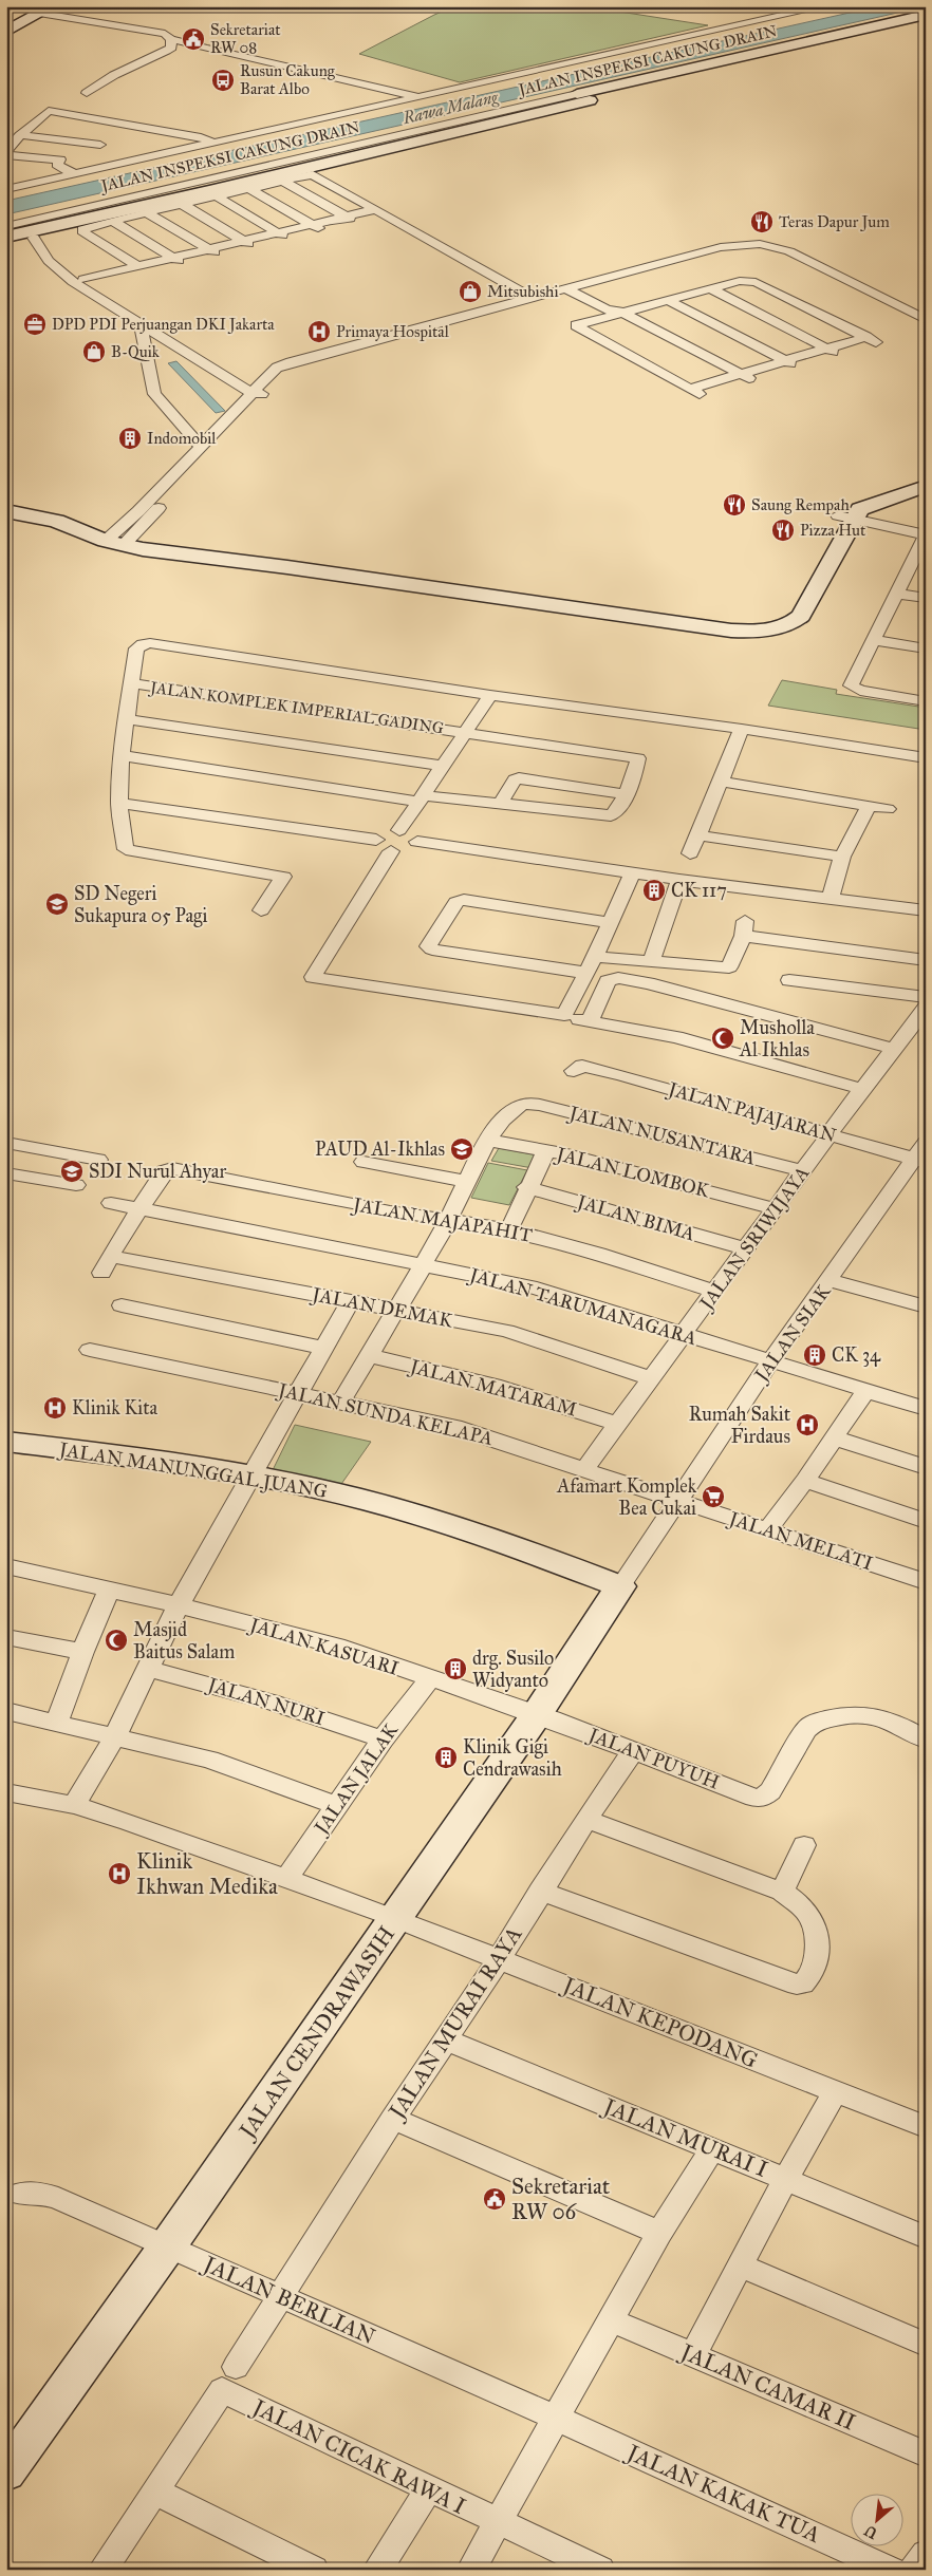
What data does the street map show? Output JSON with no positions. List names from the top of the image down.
{
  "streets": {
    "street": [
      "JALAN INSPEKSI CAKUNG DRAIN",
      "JALAN KOMPLEK IMPERIAL GADING",
      "JALAN PAJAJARAN",
      "JALAN NUSANTARA",
      "JALAN LOMBOK",
      "JALAN BIMA",
      "JALAN MAJAPAHIT",
      "JALAN SRIWIJAYA",
      "JALAN TARUMANAGARA",
      "JALAN DEMAK",
      "JALAN SIAK",
      "JALAN MATARAM",
      "JALAN SUNDA KELAPA",
      "JALAN MANUNGGAL JUANG",
      "JALAN MELATI",
      "JALAN KASUARI",
      "JALAN NURI",
      "JALAN PUYUH",
      "JALAN JALAK",
      "JALAN MURAI RAYA",
      "JALAN KEPODANG",
      "JALAN CENDRAWASIH",
      "JALAN MURAI I",
      "JALAN BERLIAN",
      "JALAN CAMAR II",
      "JALAN CICAK RAWA I",
      "JALAN KAKAK TUA"
    ]
  },
  "crossings": [
    ["JALAN PAJAJARAN", "JALAN SRIWIJAYA"],
    ["JALAN PAJAJARAN", "JALAN SIAK"],
    ["JALAN NUSANTARA", "JALAN LOMBOK"],
    ["JALAN NUSANTARA", "JALAN SRIWIJAYA"],
    ["JALAN LOMBOK", "JALAN SRIWIJAYA"],
    ["JALAN BIMA", "JALAN SRIWIJAYA"],
    ["JALAN MAJAPAHIT", "JALAN SRIWIJAYA"],
    ["JALAN SRIWIJAYA", "JALAN TARUMANAGARA"],
    ["JALAN SRIWIJAYA", "JALAN DEMAK"],
    ["JALAN SRIWIJAYA", "JALAN MATARAM"],
    ["JALAN SRIWIJAYA", "JALAN SUNDA KELAPA"],
    ["JALAN TARUMANAGARA", "JALAN DEMAK"],
    ["JALAN TARUMANAGARA", "JALAN SIAK"],
    ["JALAN SIAK", "JALAN SUNDA KELAPA"],
    ["JALAN SIAK", "JALAN MANUNGGAL JUANG"],
    ["JALAN SIAK", "JALAN MELATI"],
    ["JALAN SIAK", "JALAN CENDRAWASIH"],
    ["JALAN SUNDA KELAPA", "JALAN MELATI"],
    ["JALAN MANUNGGAL JUANG", "JALAN CENDRAWASIH"],
    ["JALAN KASUARI", "JALAN PUYUH"],
    ["JALAN KASUARI", "JALAN JALAK"],
    ["JALAN KASUARI", "JALAN CENDRAWASIH"],
    ["JALAN NURI", "JALAN JALAK"],
    ["JALAN PUYUH", "JALAN MURAI RAYA"],
    ["JALAN PUYUH", "JALAN CENDRAWASIH"],
    ["JALAN JALAK", "JALAN KEPODANG"],
    ["JALAN MURAI RAYA", "JALAN KEPODANG"],
    ["JALAN MURAI RAYA", "JALAN MURAI I"],
    ["JALAN MURAI RAYA", "JALAN BERLIAN"],
    ["JALAN KEPODANG", "JALAN CENDRAWASIH"],
    ["JALAN CENDRAWASIH", "JALAN BERLIAN"],
    ["JALAN BERLIAN", "JALAN KAKAK TUA"]
  ],
  "water": ["Rawa Malang"],
  "places": {
    "public building": ["Sekretariat RW 08", "Sekretariat RW 06"],
    "bus stop": ["Rusun Cakung Barat Albo"],
    "restaurant": ["Teras Dapur Jum", "Saung Rempah", "Pizza Hut"],
    "shop": ["Mitsubishi", "B-Quik"],
    "office": ["DPD PDI Perjuangan DKI Jakarta"],
    "hospital": [
      "Primaya Hospital",
      "Klinik Kita",
      "Rumah Sakit Firdaus",
      "Klinik Ikhwan Medika"
    ],
    "building": [
      "Indomobil",
      "CK 117",
      "CK 34",
      "drg. Susilo Widyanto",
      "Klinik Gigi Cendrawasih"
    ],
    "school or university": ["SD Negeri Sukapura 05 Pagi", "PAUD Al-Ikhlas", "SDI Nurul Ahyar"],
    "mosque": ["Musholla Al Ikhlas", "Masjid Baitus Salam"],
    "supermarket": ["Afamart Komplek Bea Cukai"]
  },
  "north": "bottom left"
}
